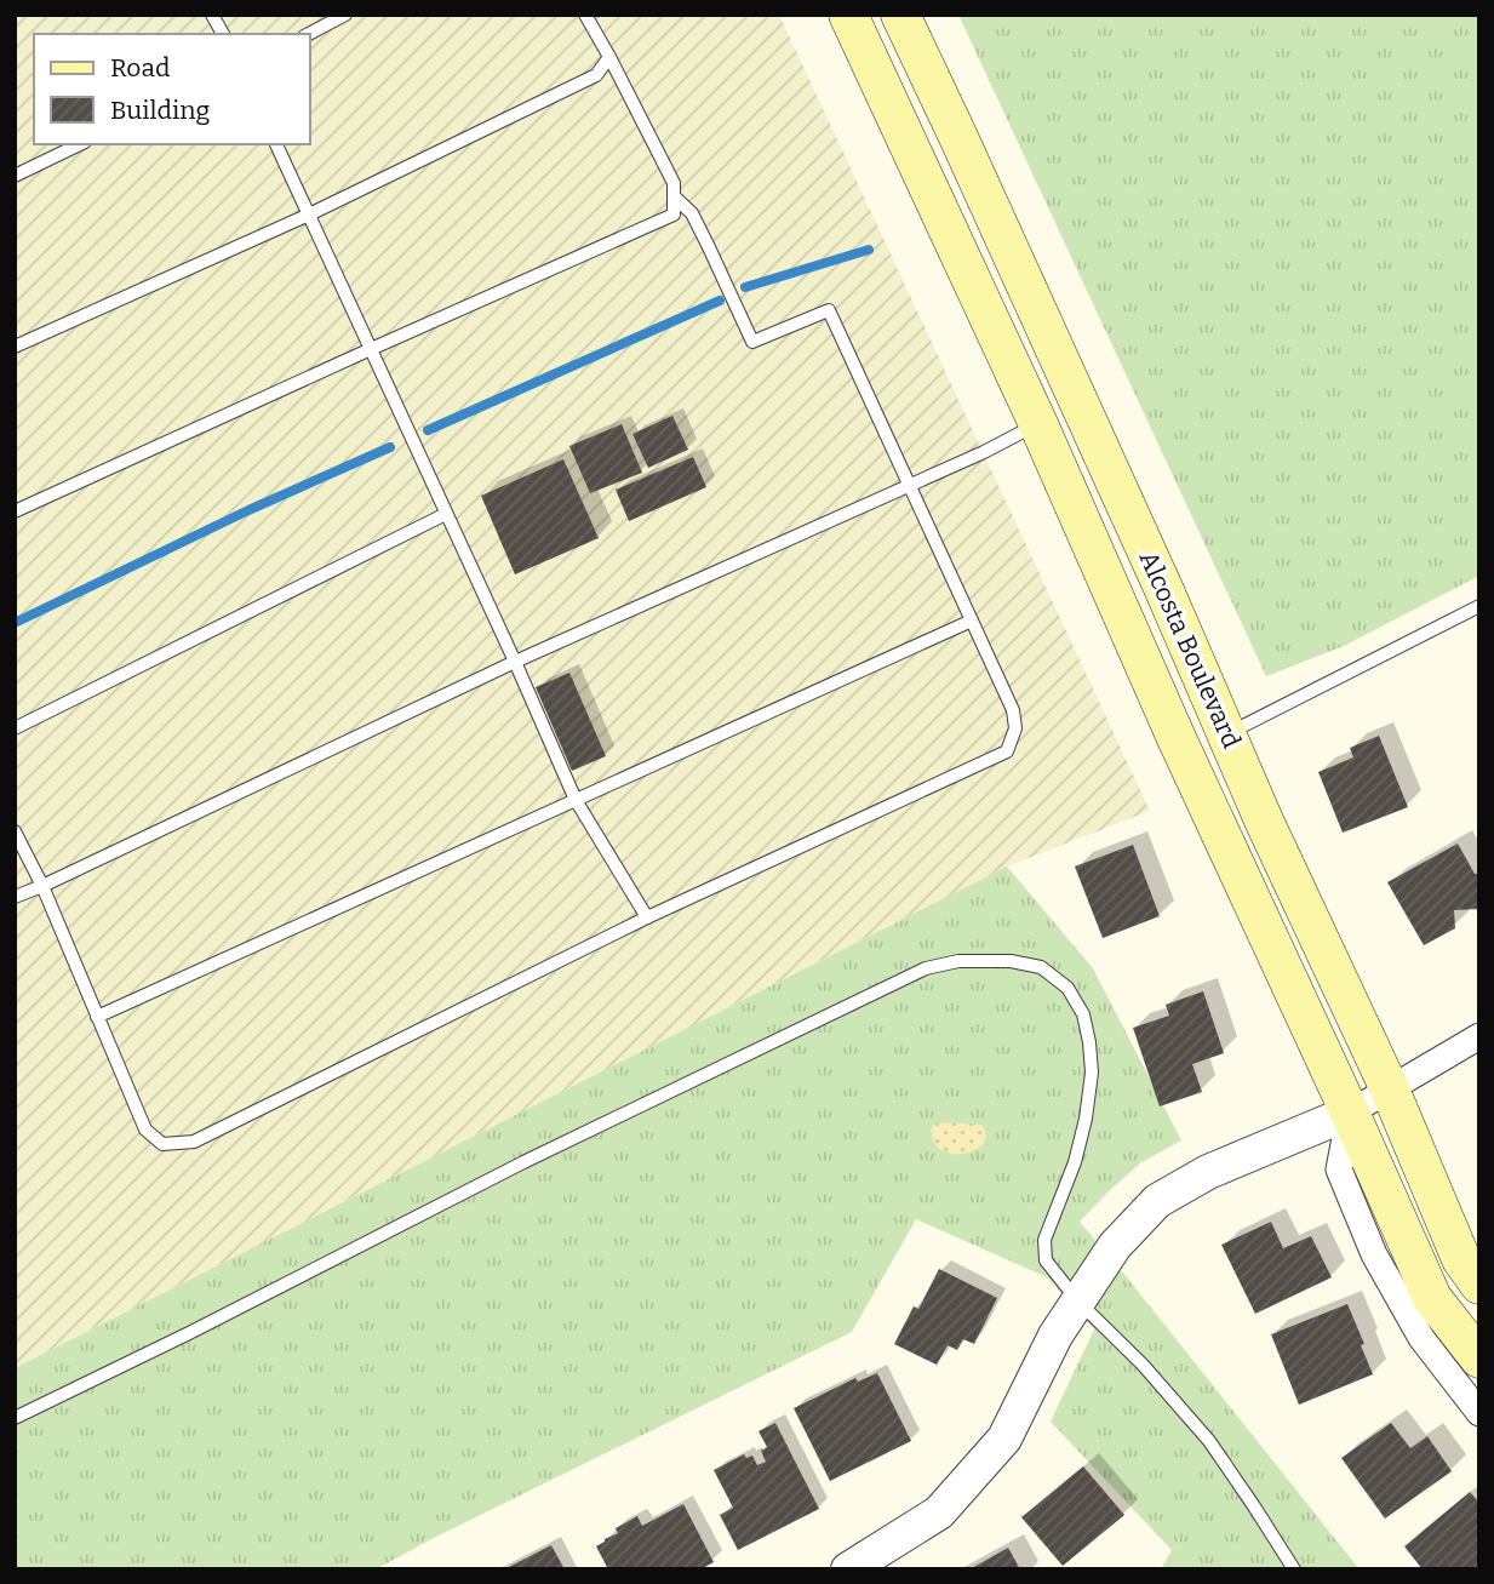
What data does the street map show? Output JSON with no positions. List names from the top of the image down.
{
  "streets": {
    "main road": ["Alcosta Boulevard"]
  },
  "legend": ["Road", "Building"]
}
